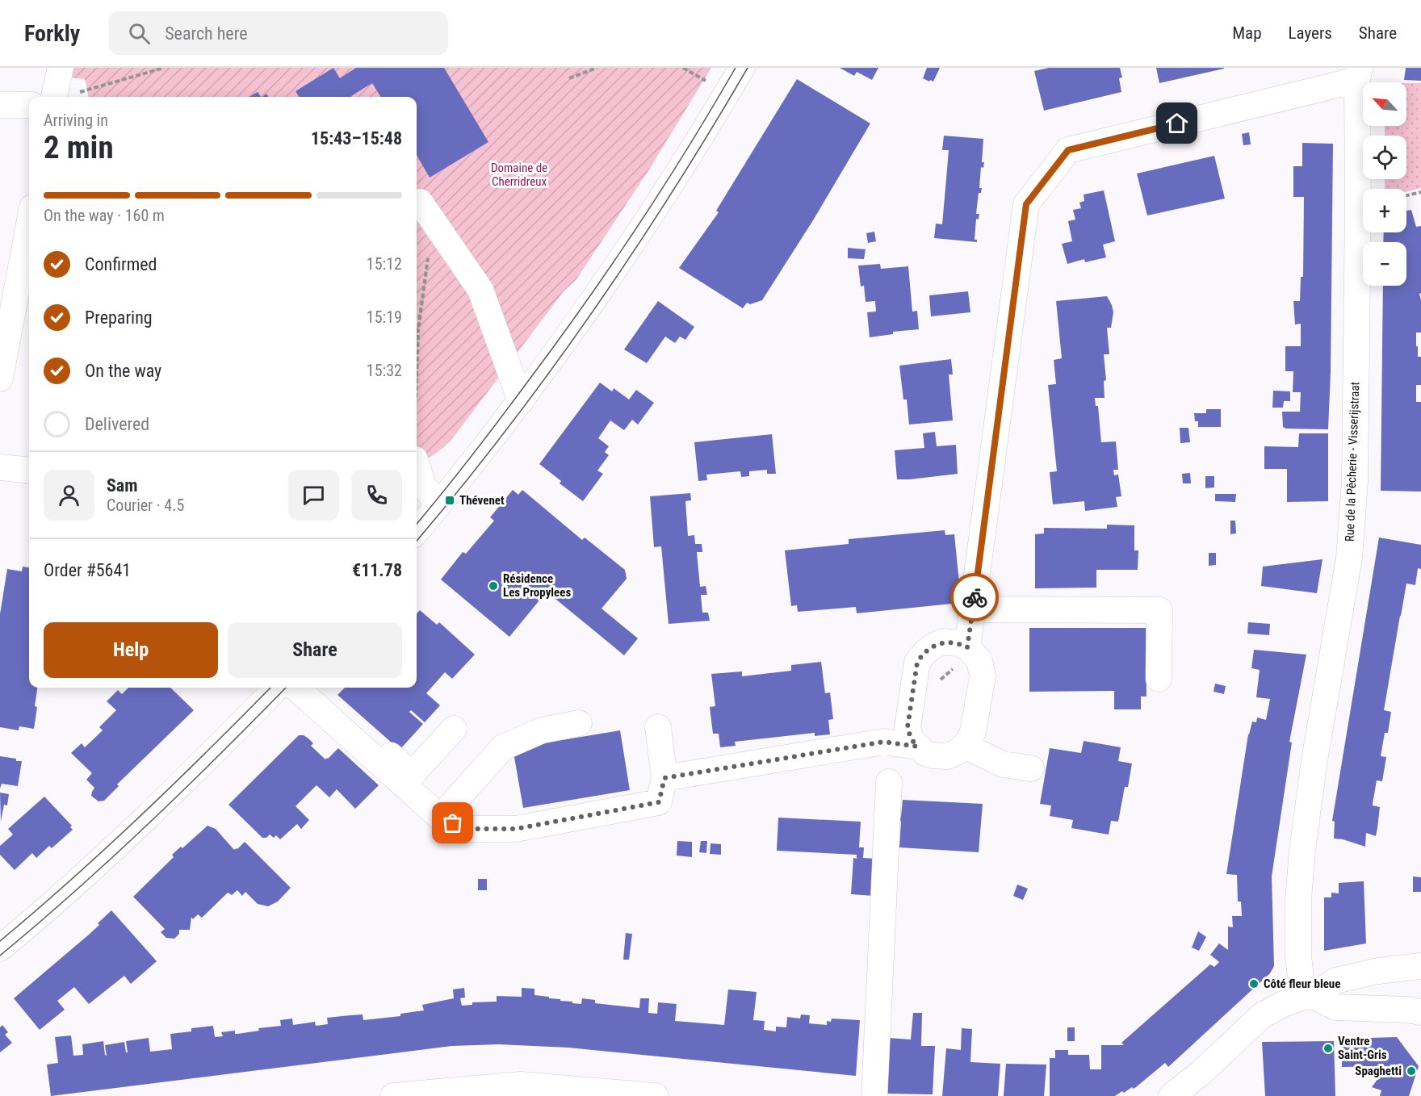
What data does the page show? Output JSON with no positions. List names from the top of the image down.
{
  "streets": {
    "street": ["Rue de la Pêcherie - Visserijstraat"]
  },
  "parks": ["Domaine de Cherridreux"],
  "places": {
    "transit": ["Thévenet"],
    "other": [
      "Résidence Les Propylees",
      "Côté fleur bleue",
      "Ventre Saint-Gris",
      "Spaghetti"
    ]
  },
  "north": "top left",
  "page": {
    "header": "Forkly",
    "search": "Search here",
    "nav": ["Map", "Layers", "Share"],
    "map_buttons": ["+", "−"],
    "heading": ["2 min", "Arriving in", "15:43–15:48"],
    "panel": [
      "Sam",
      "Courier · 4.5",
      "Order #5641",
      "€11.78"
    ],
    "bar": "On the way · 160 m",
    "list": [
      ["Confirmed", "15:12"],
      ["Preparing", "15:19"],
      ["On the way", "15:32"],
      "Delivered"
    ],
    "buttons": ["Help", "Share"]
  }
}
